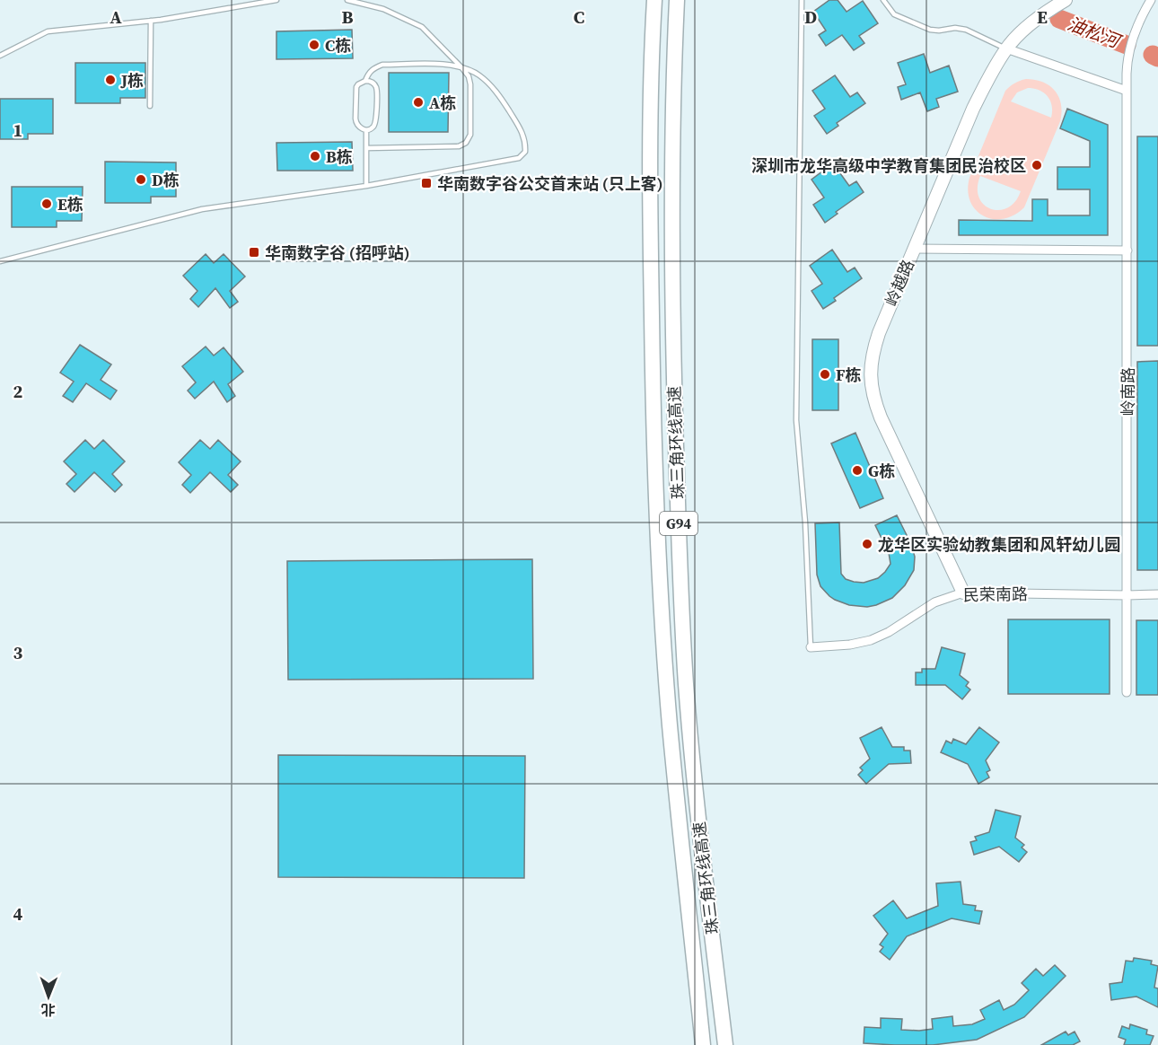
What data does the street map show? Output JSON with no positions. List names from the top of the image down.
{
  "streets": {
    "highway": ["珠三角环线高速", "G94"],
    "street": ["岭越路", "岭南路", "民荣南路"]
  },
  "crossings": [
    ["岭越路", "民荣南路"],
    ["岭南路", "民荣南路"]
  ],
  "water": ["油松河"],
  "places": {
    "other": [
      "C栋",
      "J栋",
      "A栋",
      "B栋",
      "深圳市龙华高级中学教育集团民治校区",
      "D栋",
      "E栋",
      "F栋",
      "G栋",
      "龙华区实验幼教集团和风轩幼儿园"
    ],
    "transit": ["华南数字谷公交首末站 (只上客)", "华南数字谷 (招呼站)"]
  },
  "north": "bottom",
  "grid": {
    "columns": [
      "A",
      "B",
      "C",
      "D",
      "E"
    ],
    "rows": [
      "1",
      "2",
      "3",
      "4"
    ]
  }
}
